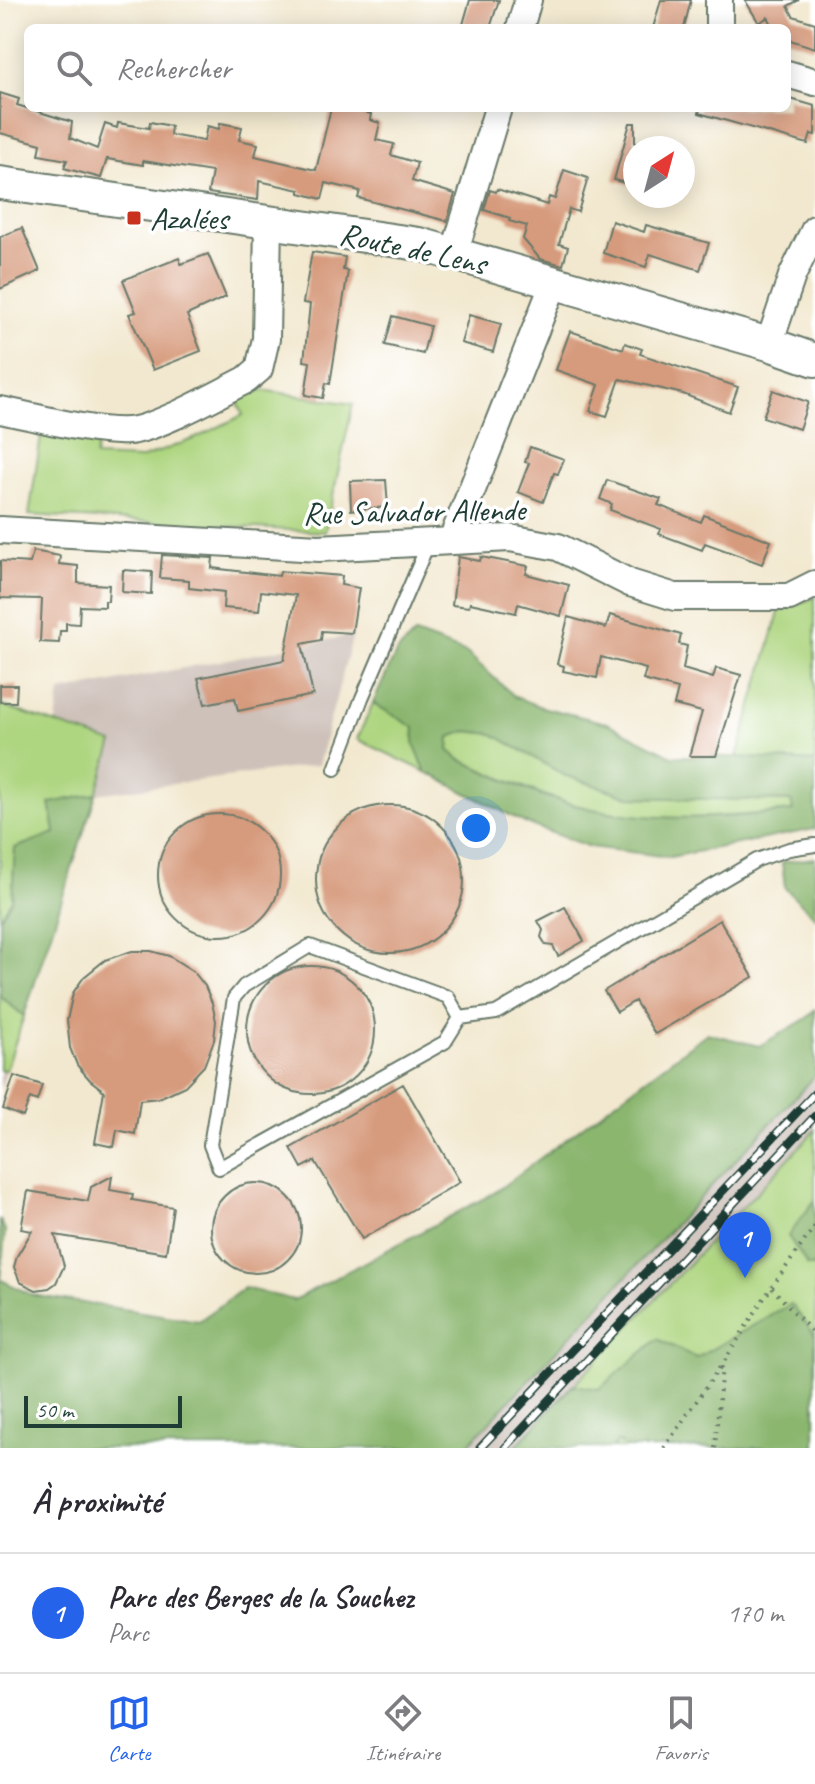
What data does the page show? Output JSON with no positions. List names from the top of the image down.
{
  "streets": {
    "street": ["Route de Lens", "Rue Salvador Allende"]
  },
  "places": {
    "transit": ["Azalées"]
  },
  "scale_bar": "50 m",
  "north": "top right",
  "page": {
    "search": "Rechercher",
    "pins": "1",
    "scale": "50 m",
    "heading": "À proximité",
    "list": [
      {
        "mark": "1",
        "name": "Parc des Berges de la Souchez",
        "note": "Parc",
        "value": "170 m"
      }
    ],
    "nav": ["Carte", "Itinéraire", "Favoris"]
  }
}
